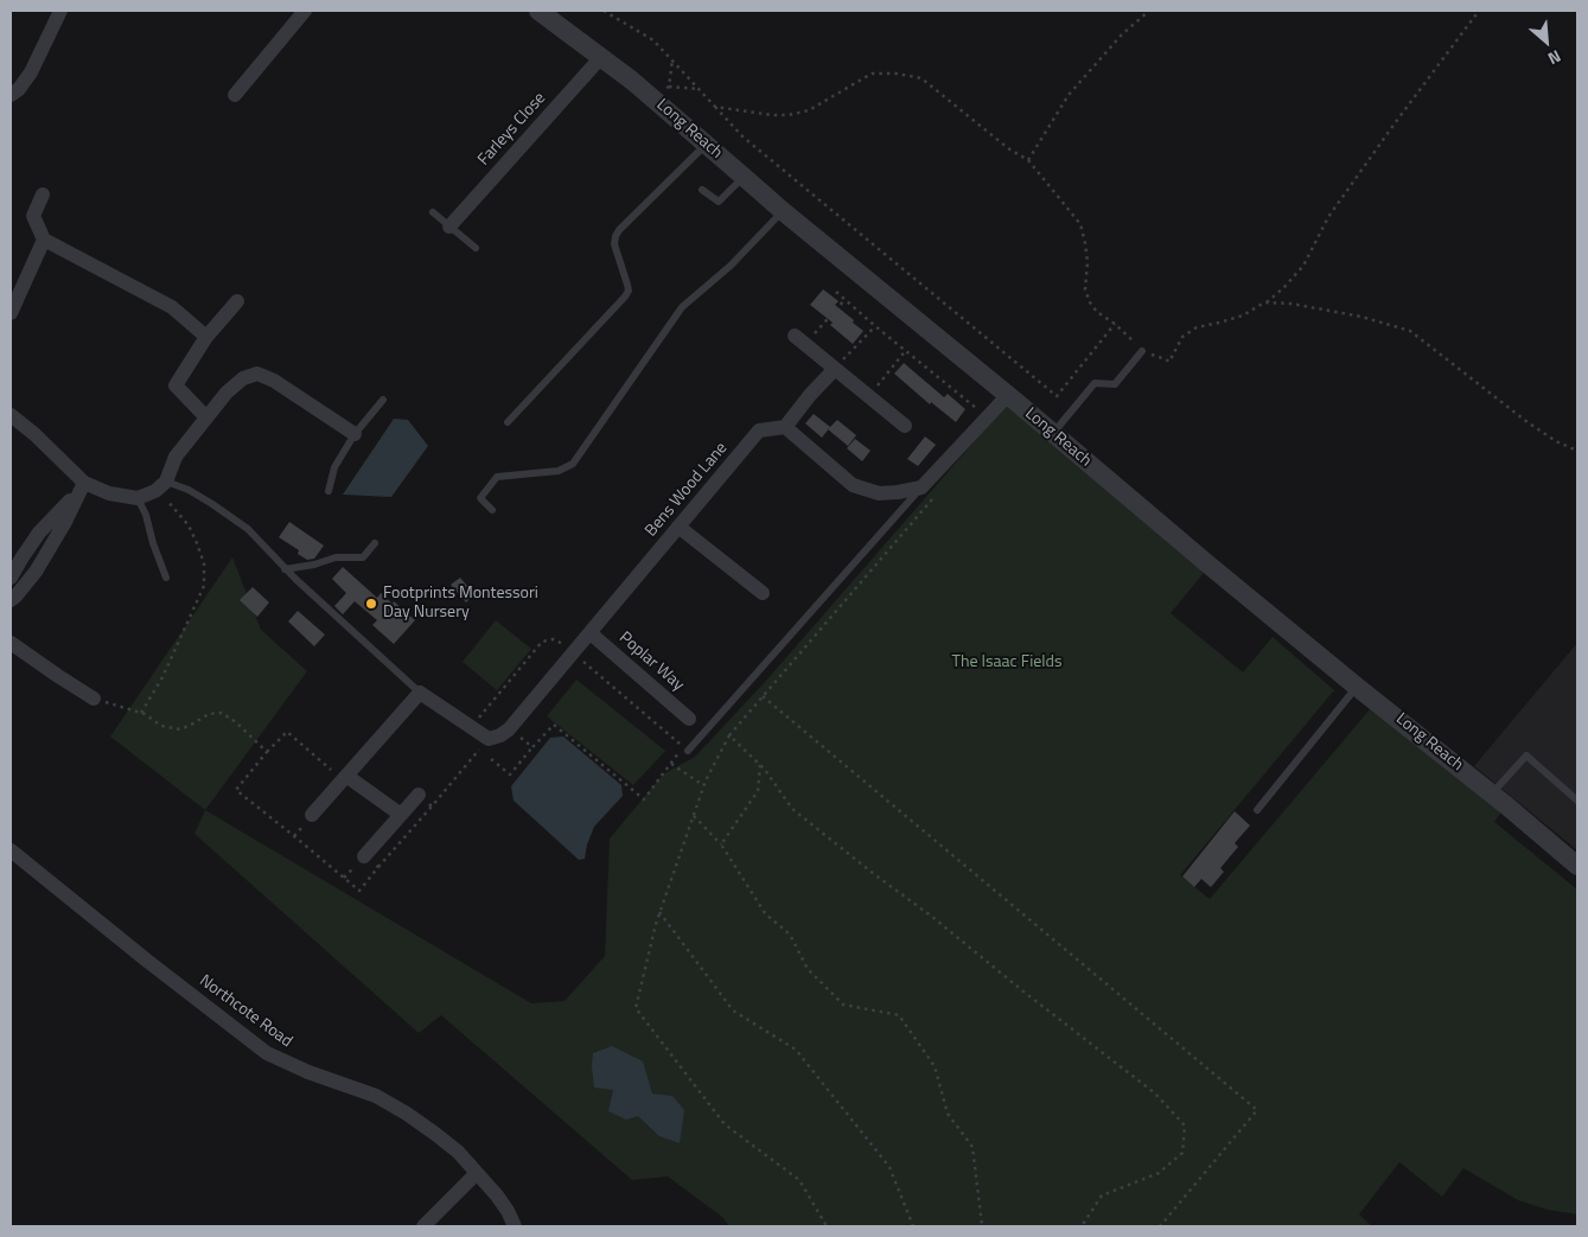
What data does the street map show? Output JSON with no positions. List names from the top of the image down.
{
  "streets": {
    "street": [
      "Farleys Close",
      "Long Reach",
      "Bens Wood Lane",
      "Poplar Way",
      "Northcote Road"
    ]
  },
  "crossings": [
    ["Farleys Close", "Long Reach"],
    ["Bens Wood Lane", "Poplar Way"]
  ],
  "parks": ["The Isaac Fields"],
  "places": ["Footprints Montessori Day Nursery"],
  "north": "bottom right"
}
